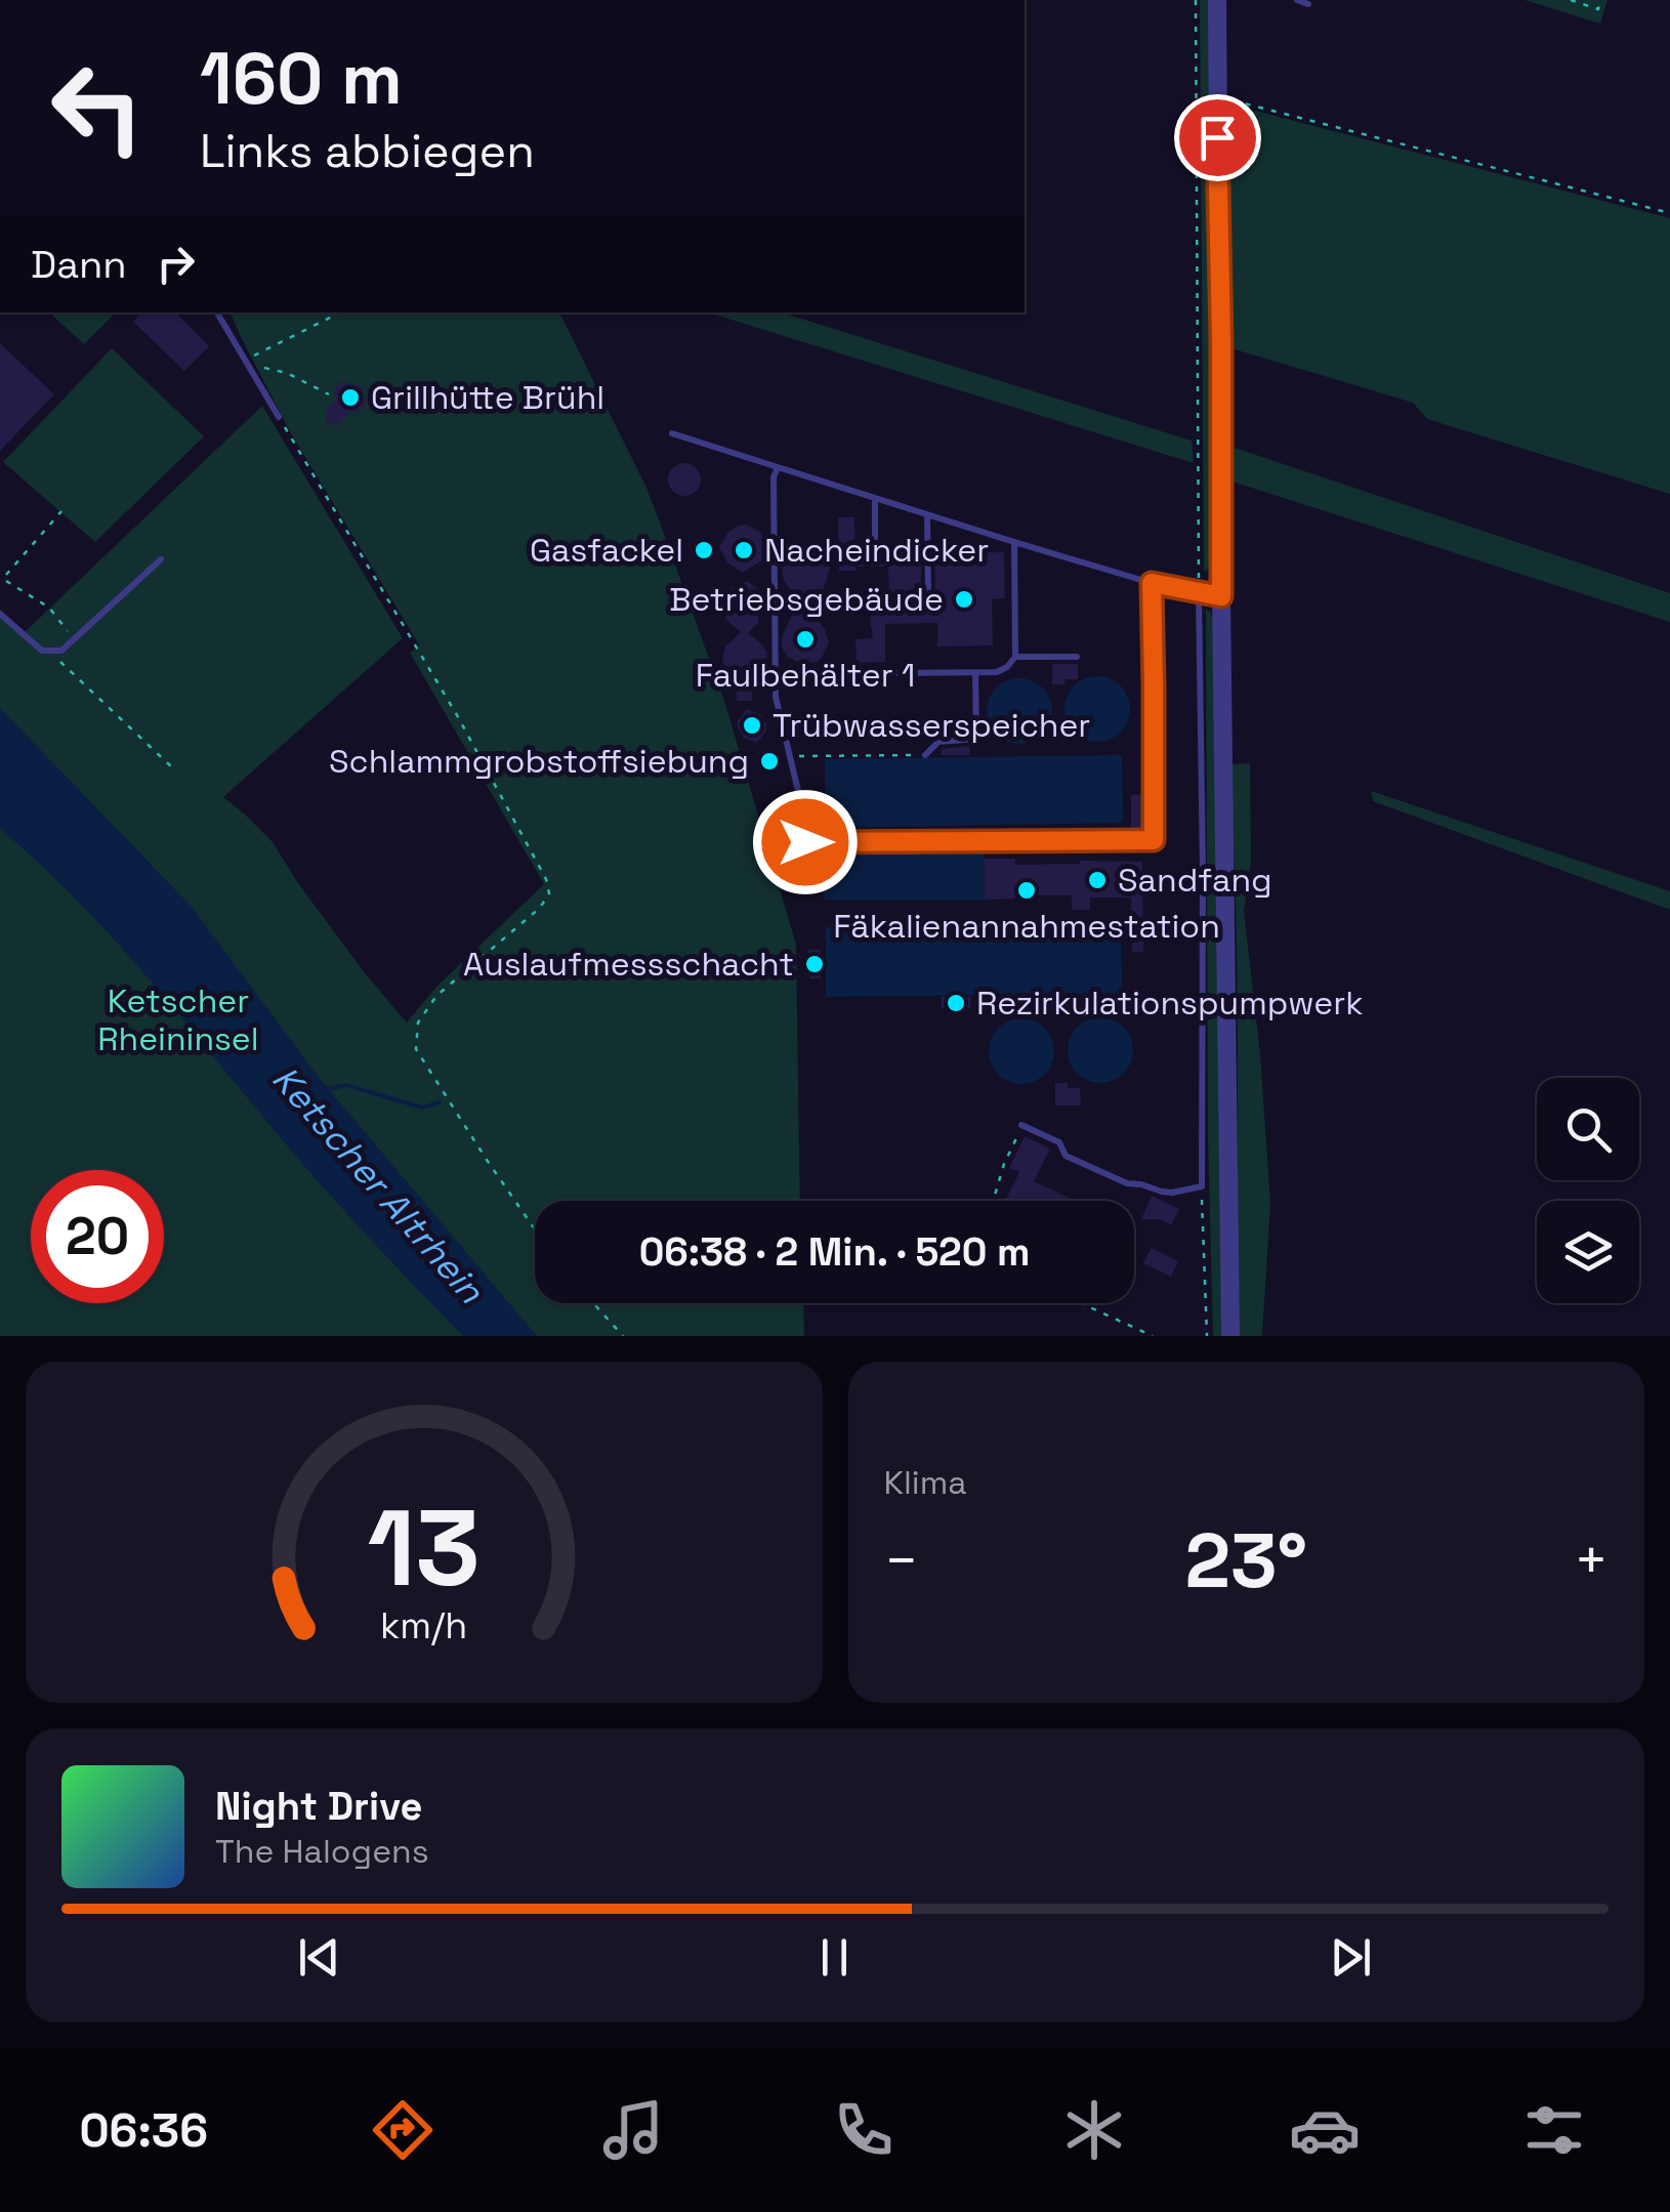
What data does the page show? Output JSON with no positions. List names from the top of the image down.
{
  "water": ["Ketscher Altrhein"],
  "parks": ["Ketscher Rheininsel"],
  "places": [
    "Grillhütte Brühl",
    "Gasfackel",
    "Nacheindicker",
    "Betriebsgebäude",
    "Faulbehälter 1",
    "Trübwasserspeicher",
    "Schlammgrobstoffsiebung",
    "Sandfang",
    "Fäkalienannahmestation",
    "Auslaufmessschacht",
    "Rezirkulationspumpwerk"
  ],
  "page": {
    "turn": ["160 m", "Links abbiegen"],
    "then": "Dann",
    "limit": "20",
    "trip": "06:38 · 2 Min. · 520 m",
    "tile": "Klima",
    "heat": ["−", "23°", "+"],
    "song": ["Night Drive", "The Halogens"],
    "tabs": "06:36",
    "gauge": ["13", "km/h"]
  }
}
